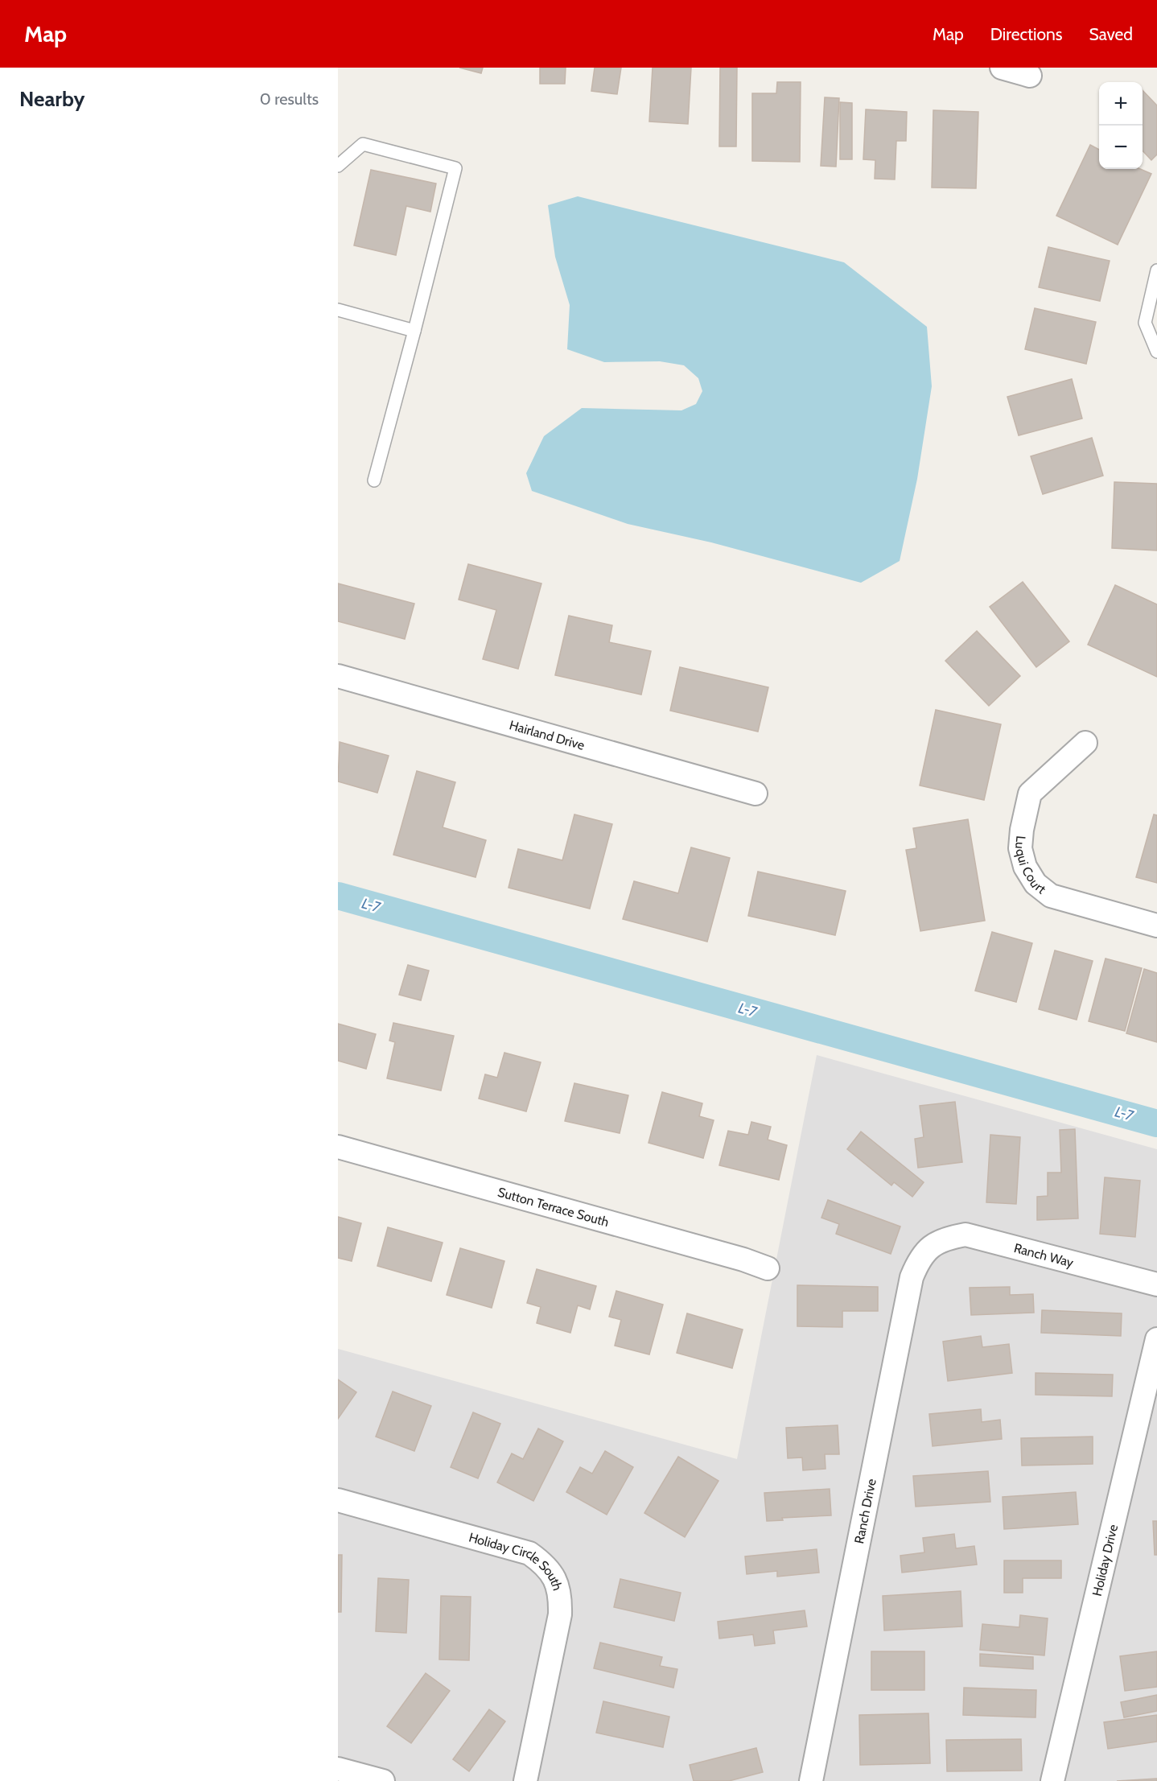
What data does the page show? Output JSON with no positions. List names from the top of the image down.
{
  "streets": {
    "street": [
      "Hairland Drive",
      "Luqui Court",
      "Sutton Terrace South",
      "Ranch Way",
      "Ranch Drive",
      "Holiday Drive",
      "Holiday Circle South"
    ]
  },
  "crossings": [
    ["Ranch Way", "Ranch Drive"]
  ],
  "water": ["L-7"],
  "page": {
    "header": "Map",
    "nav": ["Map", "Directions", "Saved"],
    "heading": ["Nearby", "0 results"],
    "map_buttons": ["+", "−"]
  }
}
